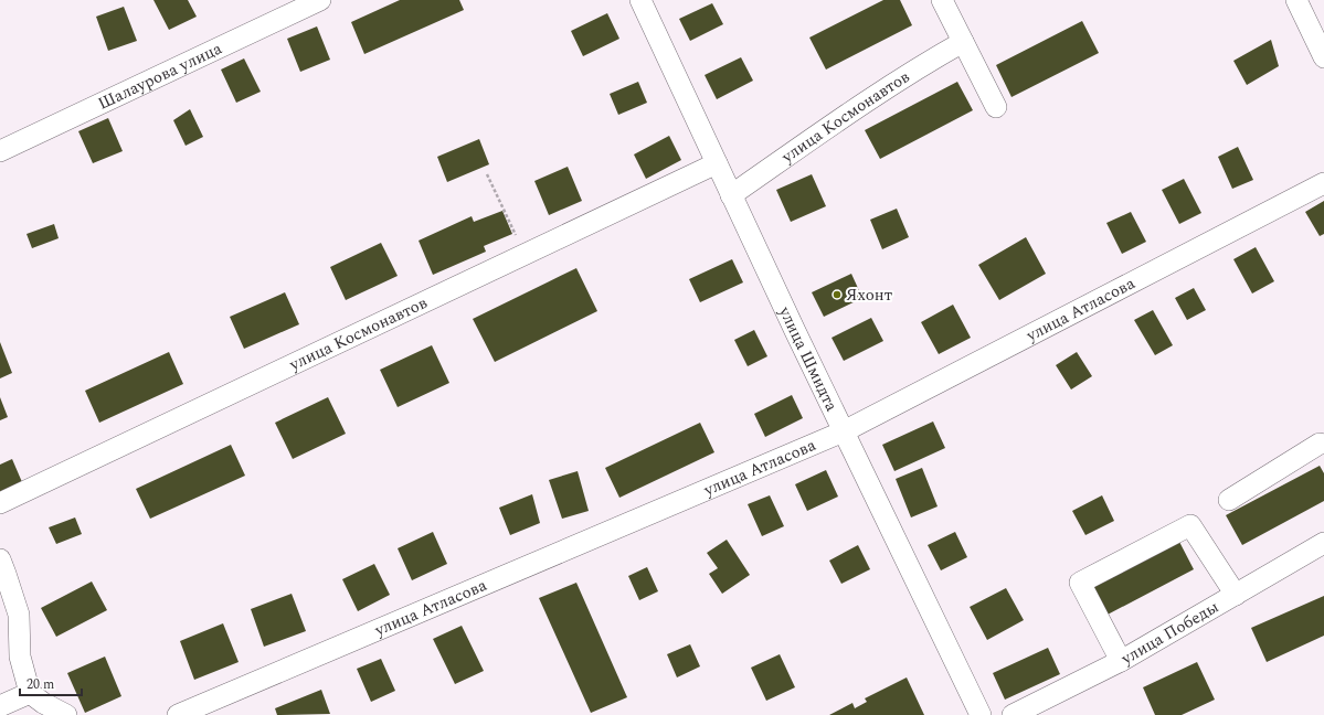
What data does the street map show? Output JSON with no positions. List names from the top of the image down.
{
  "streets": {
    "street": [
      "Шалаурова улица",
      "улица Космонавтов",
      "улица Атласова",
      "улица Шмидта",
      "улица Победы"
    ]
  },
  "crossings": [
    ["улица Космонавтов", "улица Шмидта"],
    ["улица Атласова", "улица Шмидта"]
  ],
  "places": ["Яхонт"],
  "scale_bar": "20 m"
}
